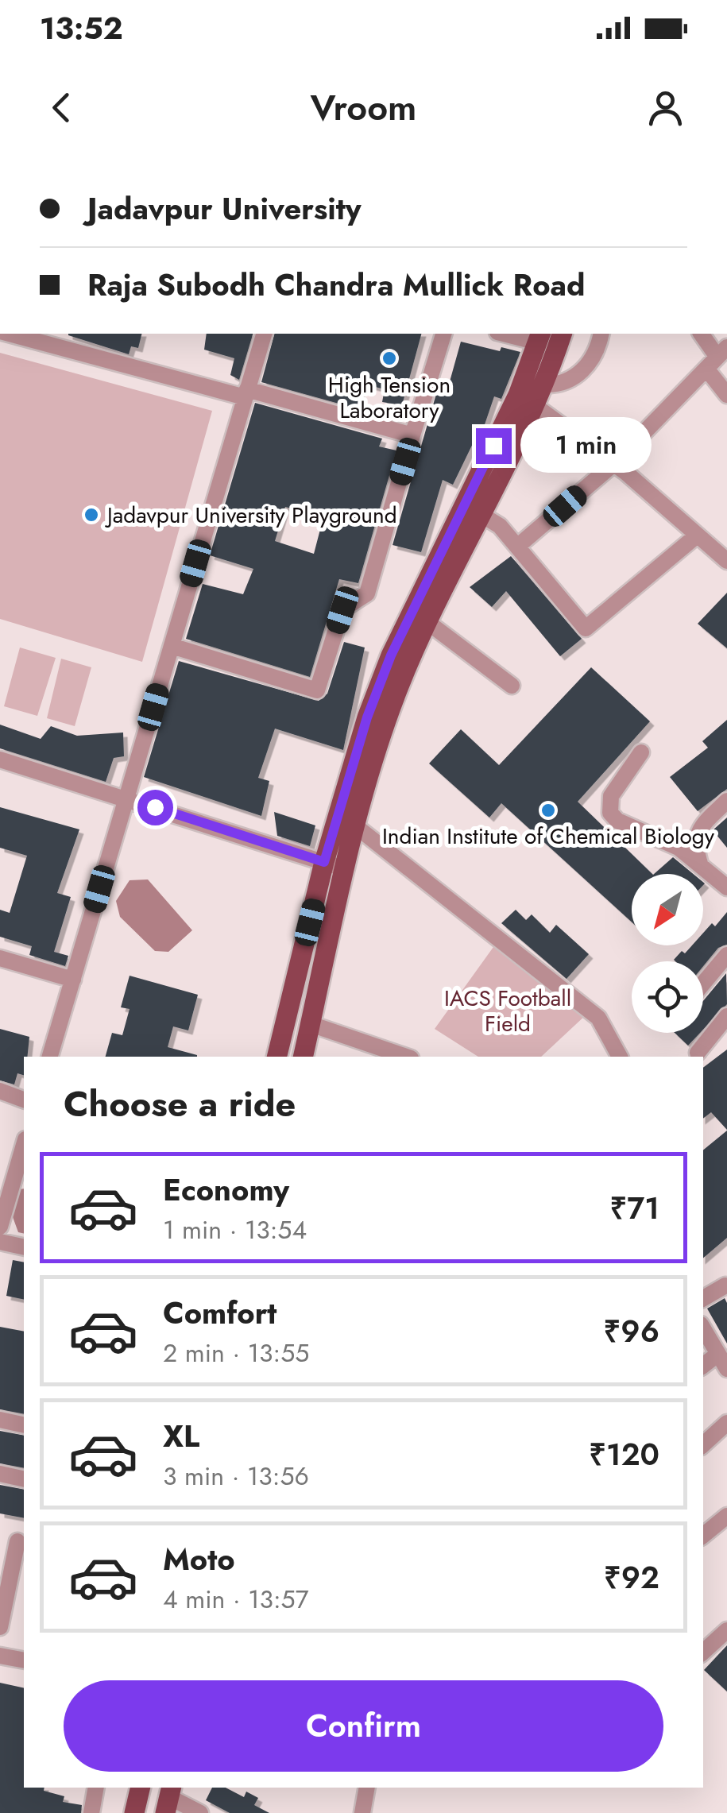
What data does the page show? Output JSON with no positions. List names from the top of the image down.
{
  "parks": ["IACS Football Field"],
  "places": ["High Tension Laboratory", "Jadavpur University Playground", "Indian Institute of Chemical Biology"],
  "north": "bottom left",
  "page": {
    "status": "13:52",
    "header": "Vroom",
    "banner": ["Jadavpur University", "Raja Subodh Chandra Mullick Road"],
    "bubble": "1 min",
    "heading": "Choose a ride",
    "list": [
      {
        "name": "Economy",
        "note": "1 min · 13:54",
        "value": "₹71"
      },
      {
        "name": "Comfort",
        "note": "2 min · 13:55",
        "value": "₹96"
      },
      {
        "name": "XL",
        "note": "3 min · 13:56",
        "value": "₹120"
      },
      {
        "name": "Moto",
        "note": "4 min · 13:57",
        "value": "₹92"
      }
    ],
    "buttons": "Confirm"
  }
}
